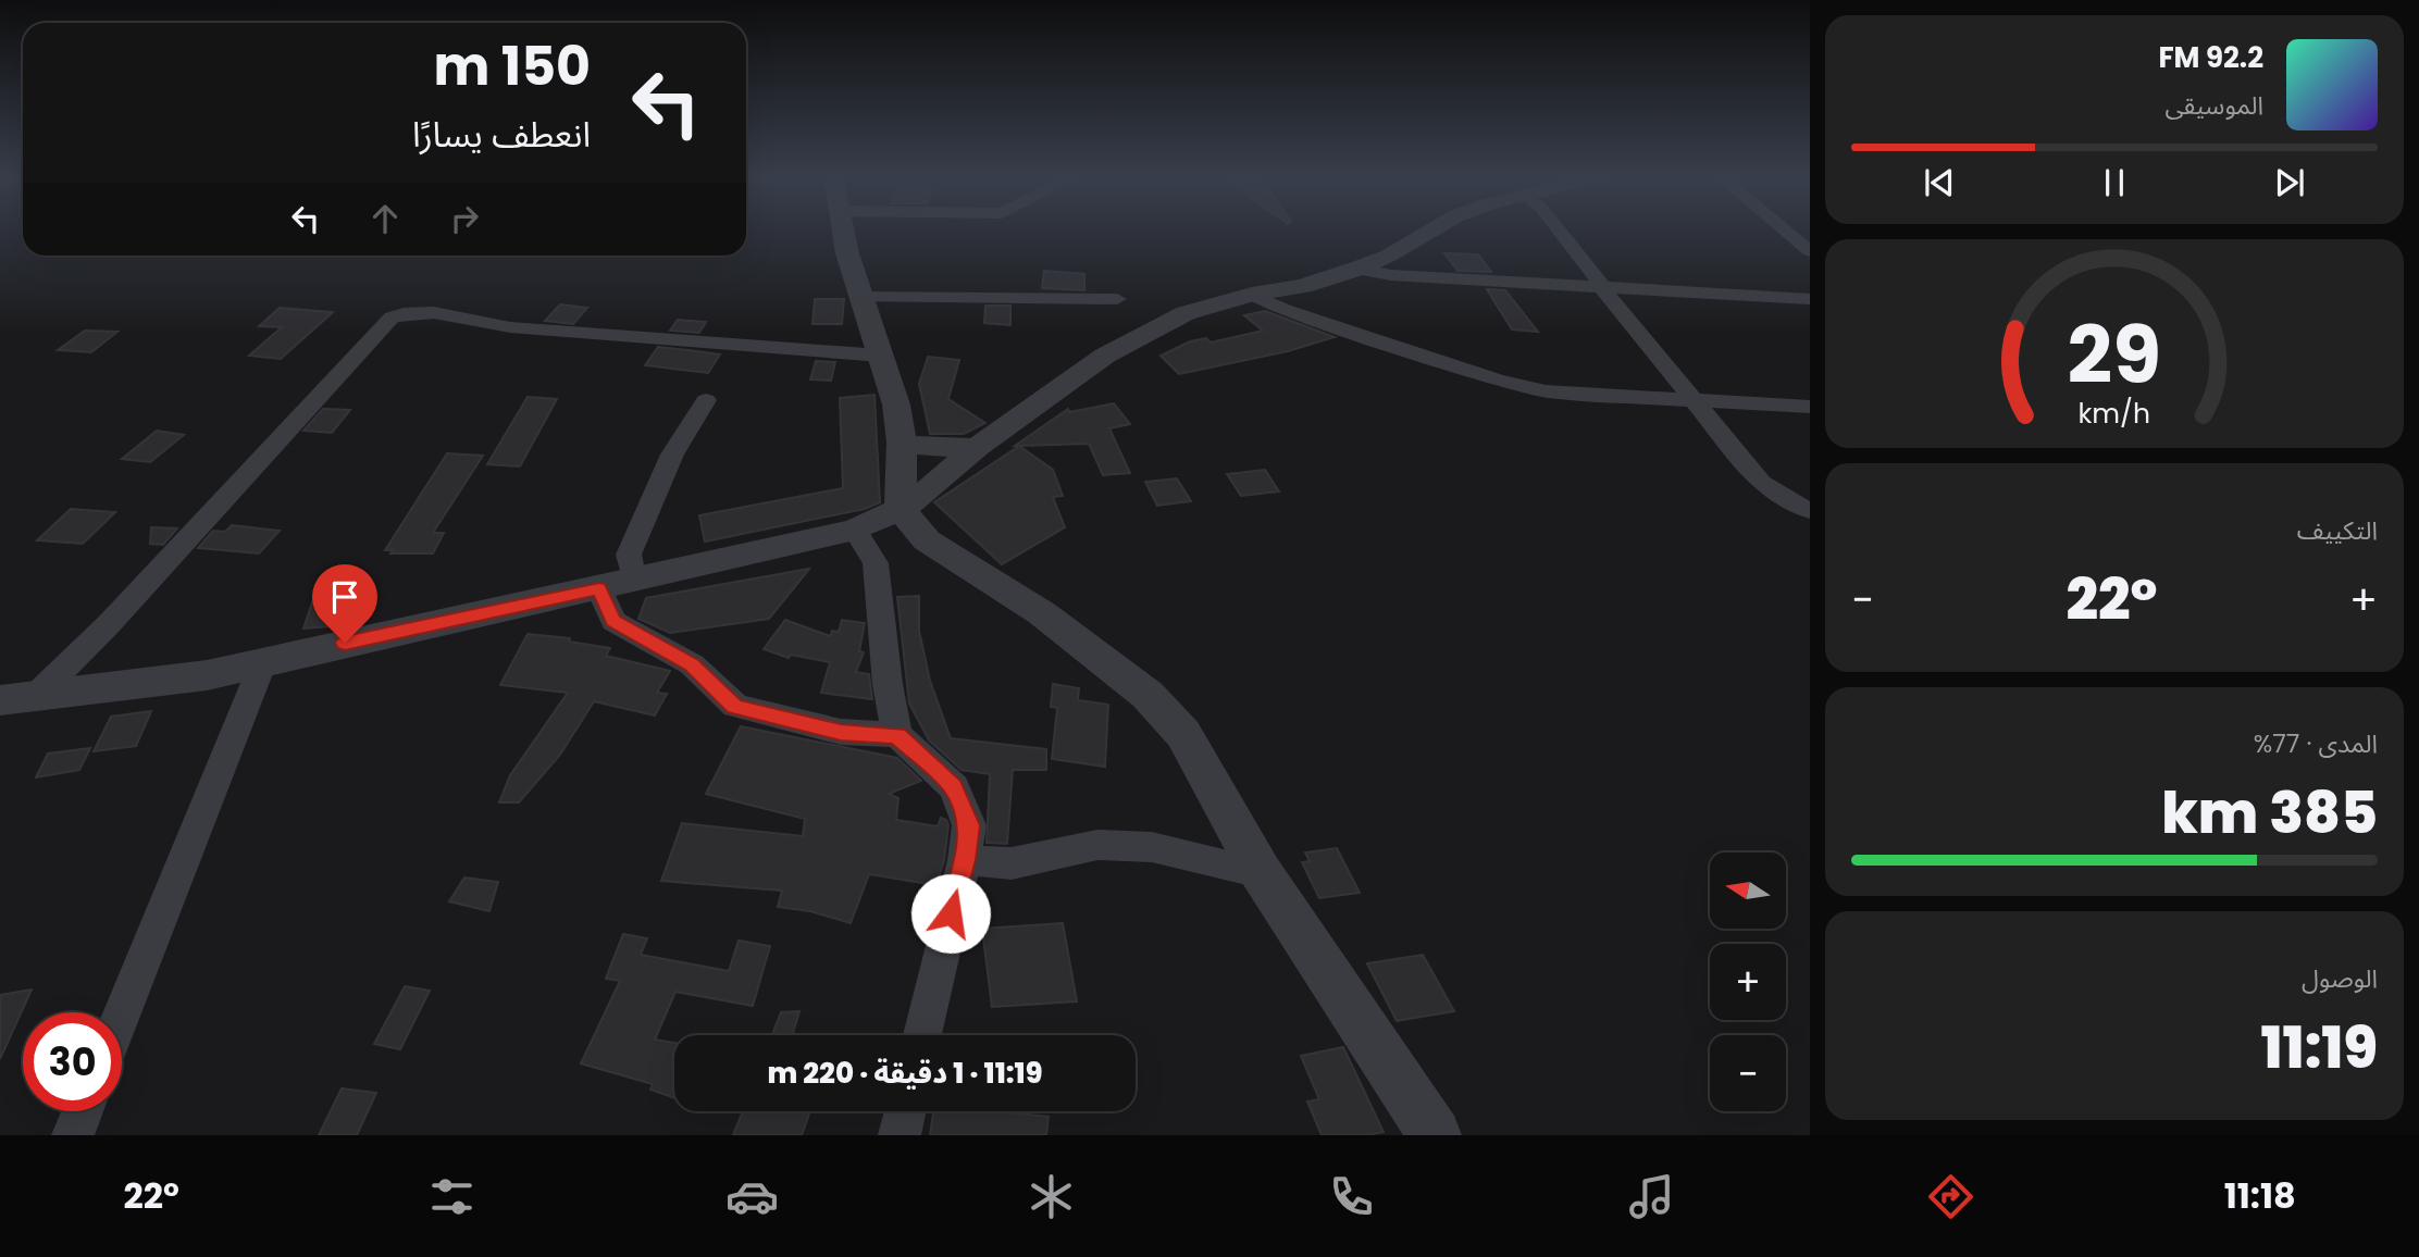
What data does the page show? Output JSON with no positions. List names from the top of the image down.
{
  "north": "left",
  "page": {
    "turn": ["150 m", "انعطف يسارًا"],
    "song": ["92.2 FM", "الموسيقى"],
    "tile": [
      "التكييف",
      ["المدى · 77%", "385 km"],
      ["الوصول", "11:19"]
    ],
    "heat": ["−", "22°", "+"],
    "map_buttons": ["+", "−"],
    "limit": "30",
    "trip": "11:19 · 1 دقيقة · 220 m",
    "tabs": ["11:18", "22°"],
    "gauge": ["29", "km/h"]
  }
}
